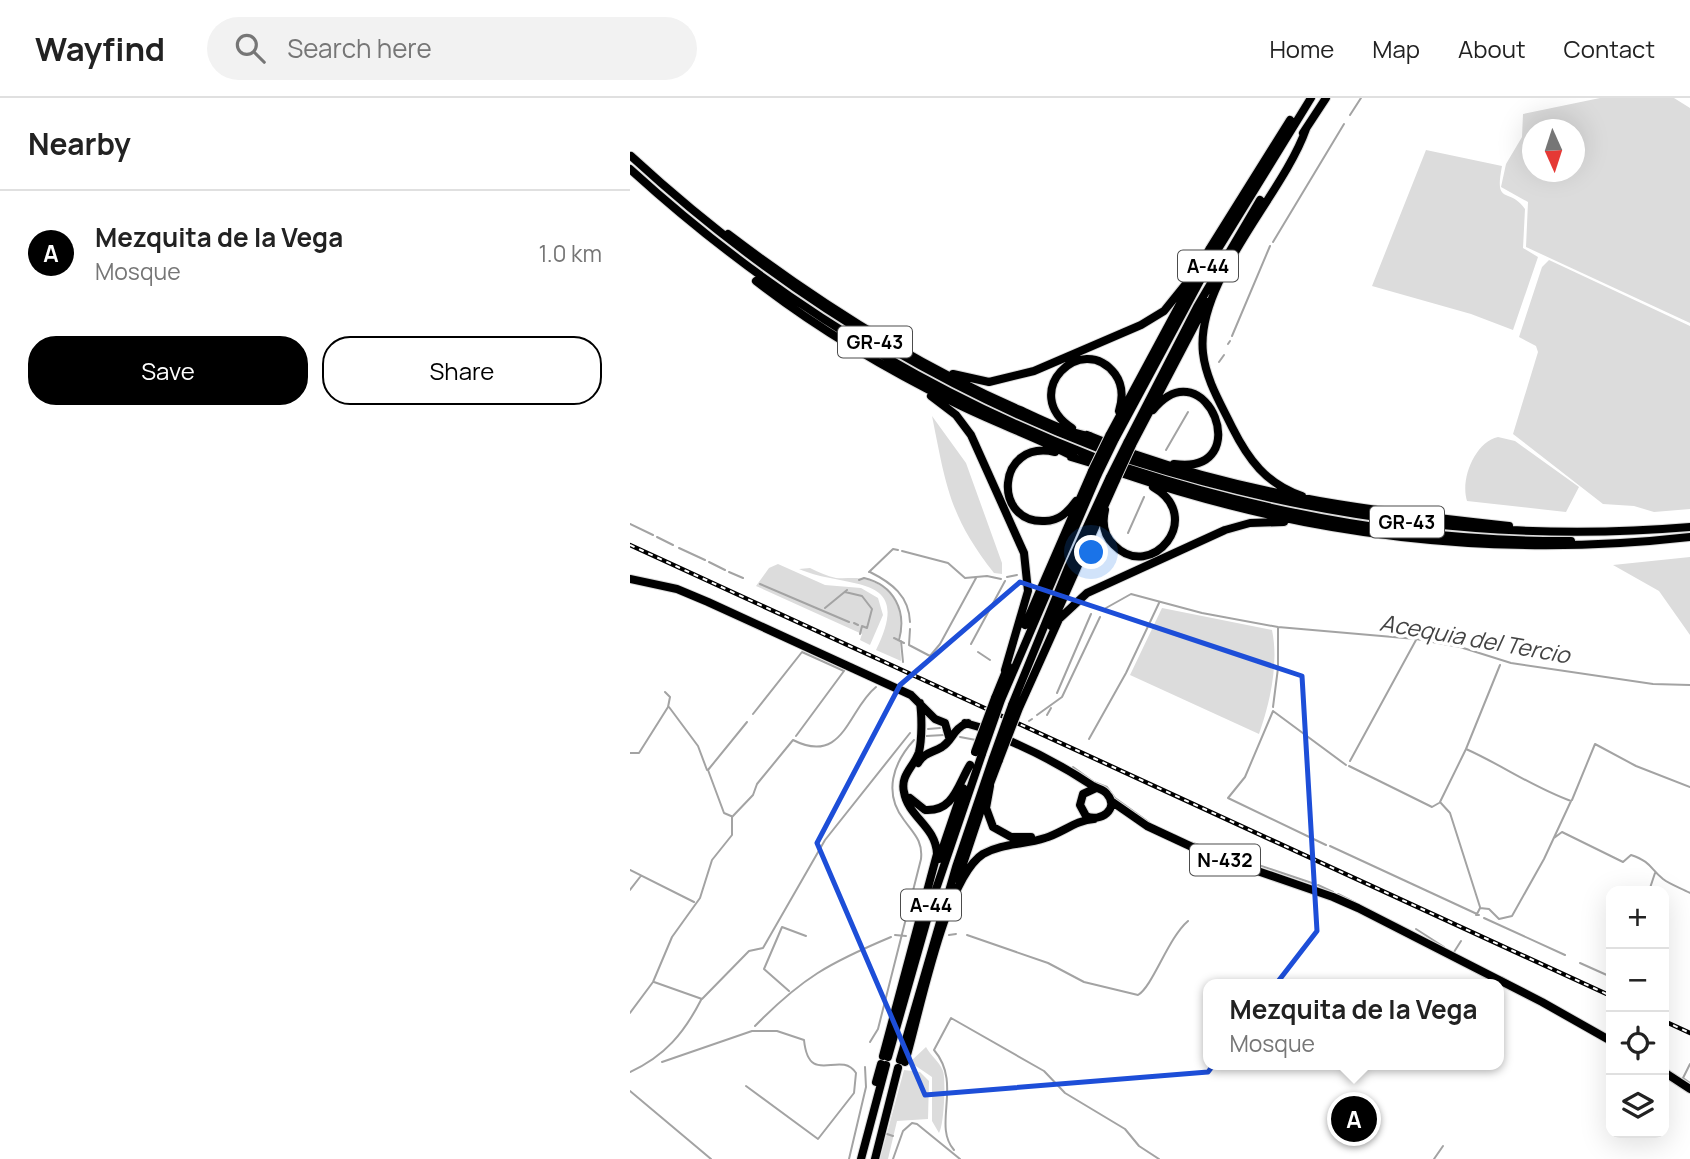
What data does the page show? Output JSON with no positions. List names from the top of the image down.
{
  "streets": {
    "highway": ["A-44", "GR-43", "N-432"]
  },
  "crossings": [
    ["A-44", "GR-43"]
  ],
  "water": ["Acequia del Tercio"],
  "north": "bottom",
  "page": {
    "header": "Wayfind",
    "search": "Search here",
    "nav": [
      "Home",
      "Map",
      "About",
      "Contact"
    ],
    "heading": "Nearby",
    "list": [
      {
        "mark": "A",
        "name": "Mezquita de la Vega",
        "note": "Mosque",
        "value": "1.0 km"
      }
    ],
    "buttons": ["Save", "Share"],
    "map_buttons": ["+", "−"],
    "popup": ["Mezquita de la Vega", "Mosque"],
    "pins": "A"
  }
}
